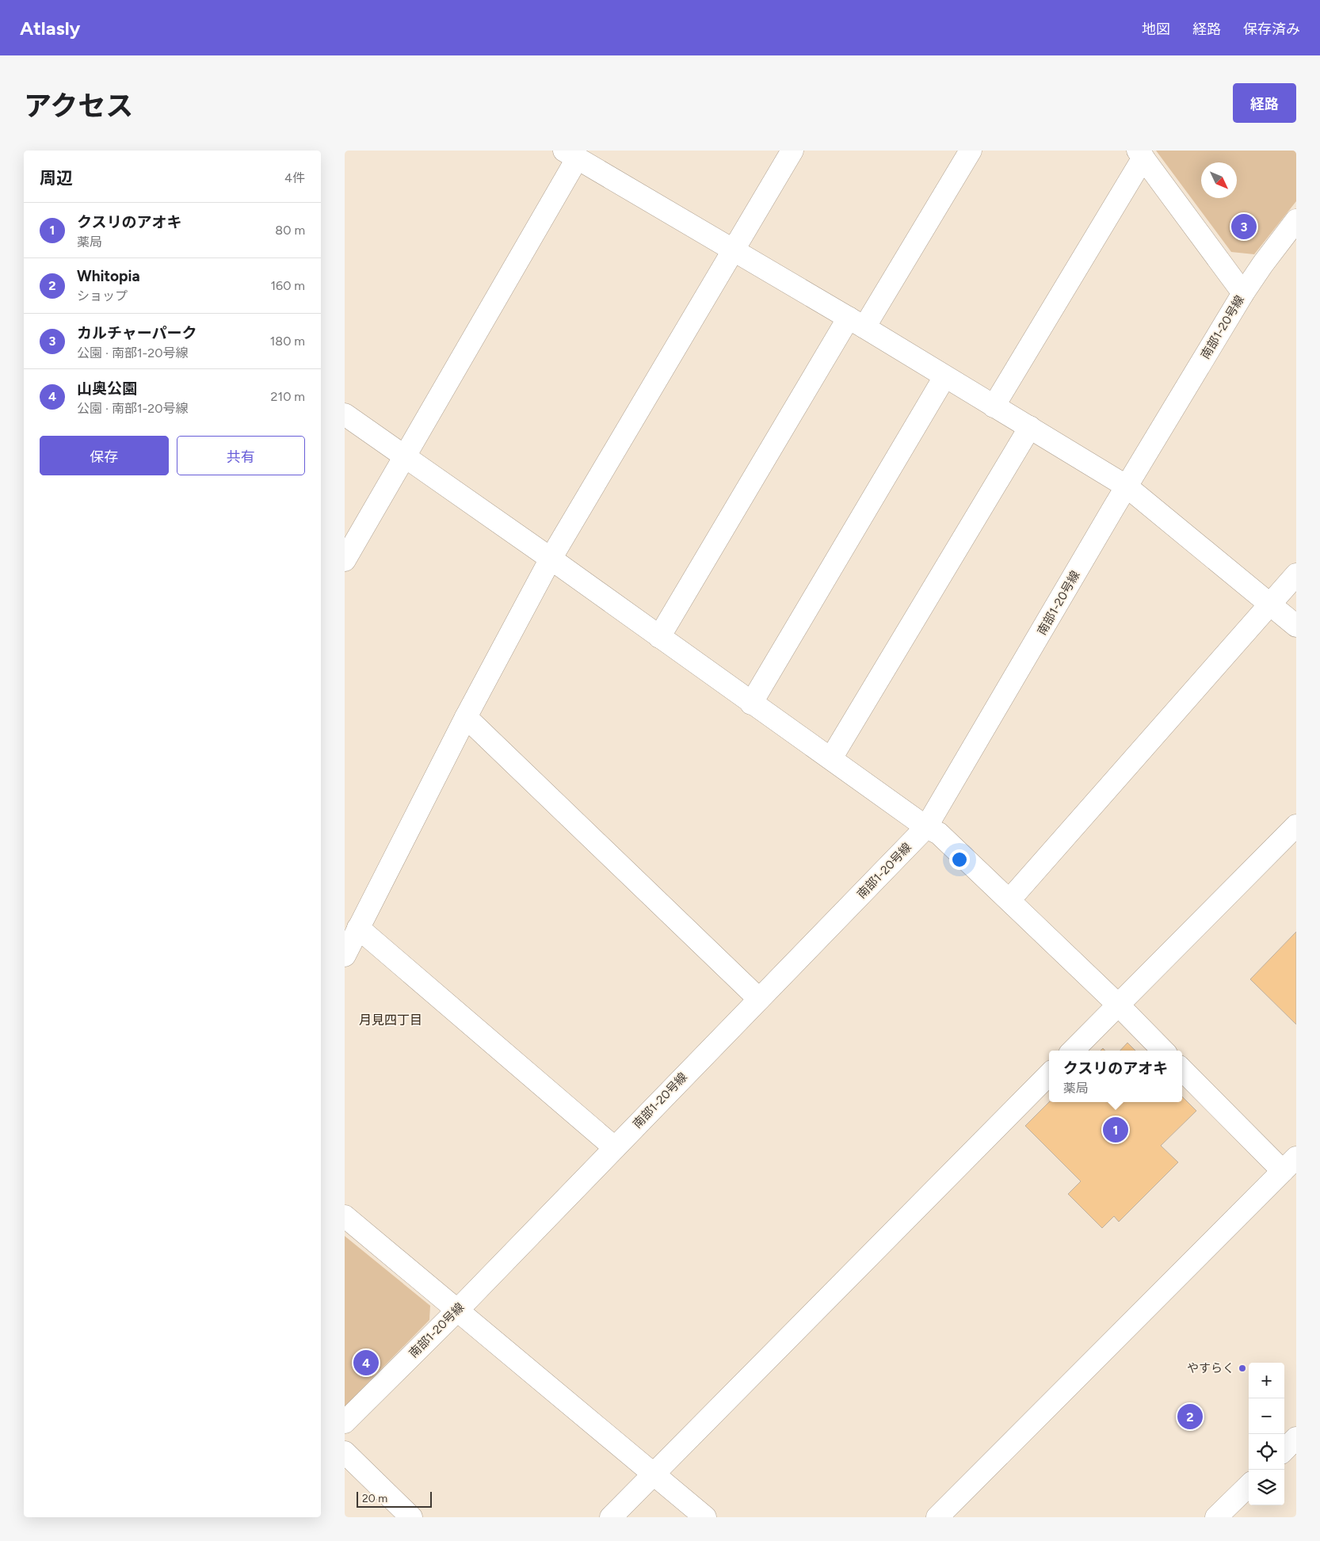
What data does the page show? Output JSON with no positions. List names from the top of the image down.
{
  "streets": {
    "street": ["南部1-20号線"]
  },
  "districts": ["月見四丁目"],
  "places": ["やすらく"],
  "scale_bar": "20 m",
  "north": "bottom right",
  "page": {
    "header": "Atlasly",
    "nav": ["地図", "経路", "保存済み"],
    "title": "アクセス",
    "buttons": [
      "経路",
      ["保存", "共有"]
    ],
    "heading": ["周辺", "4件"],
    "list": [
      {
        "mark": "1",
        "name": "クスリのアオキ",
        "note": "薬局",
        "value": "80 m"
      },
      {
        "mark": "2",
        "name": "Whitopia",
        "note": "ショップ",
        "value": "160 m"
      },
      {
        "mark": "3",
        "name": "カルチャーパーク",
        "note": "公園 · 南部1-20号線",
        "value": "180 m"
      },
      {
        "mark": "4",
        "name": "山奥公園",
        "note": "公園 · 南部1-20号線",
        "value": "210 m"
      }
    ],
    "pins": [
      "3",
      "1",
      "4",
      "2"
    ],
    "popup": ["クスリのアオキ", "薬局"],
    "map_buttons": ["+", "−"],
    "scale": "20 m"
  }
}
